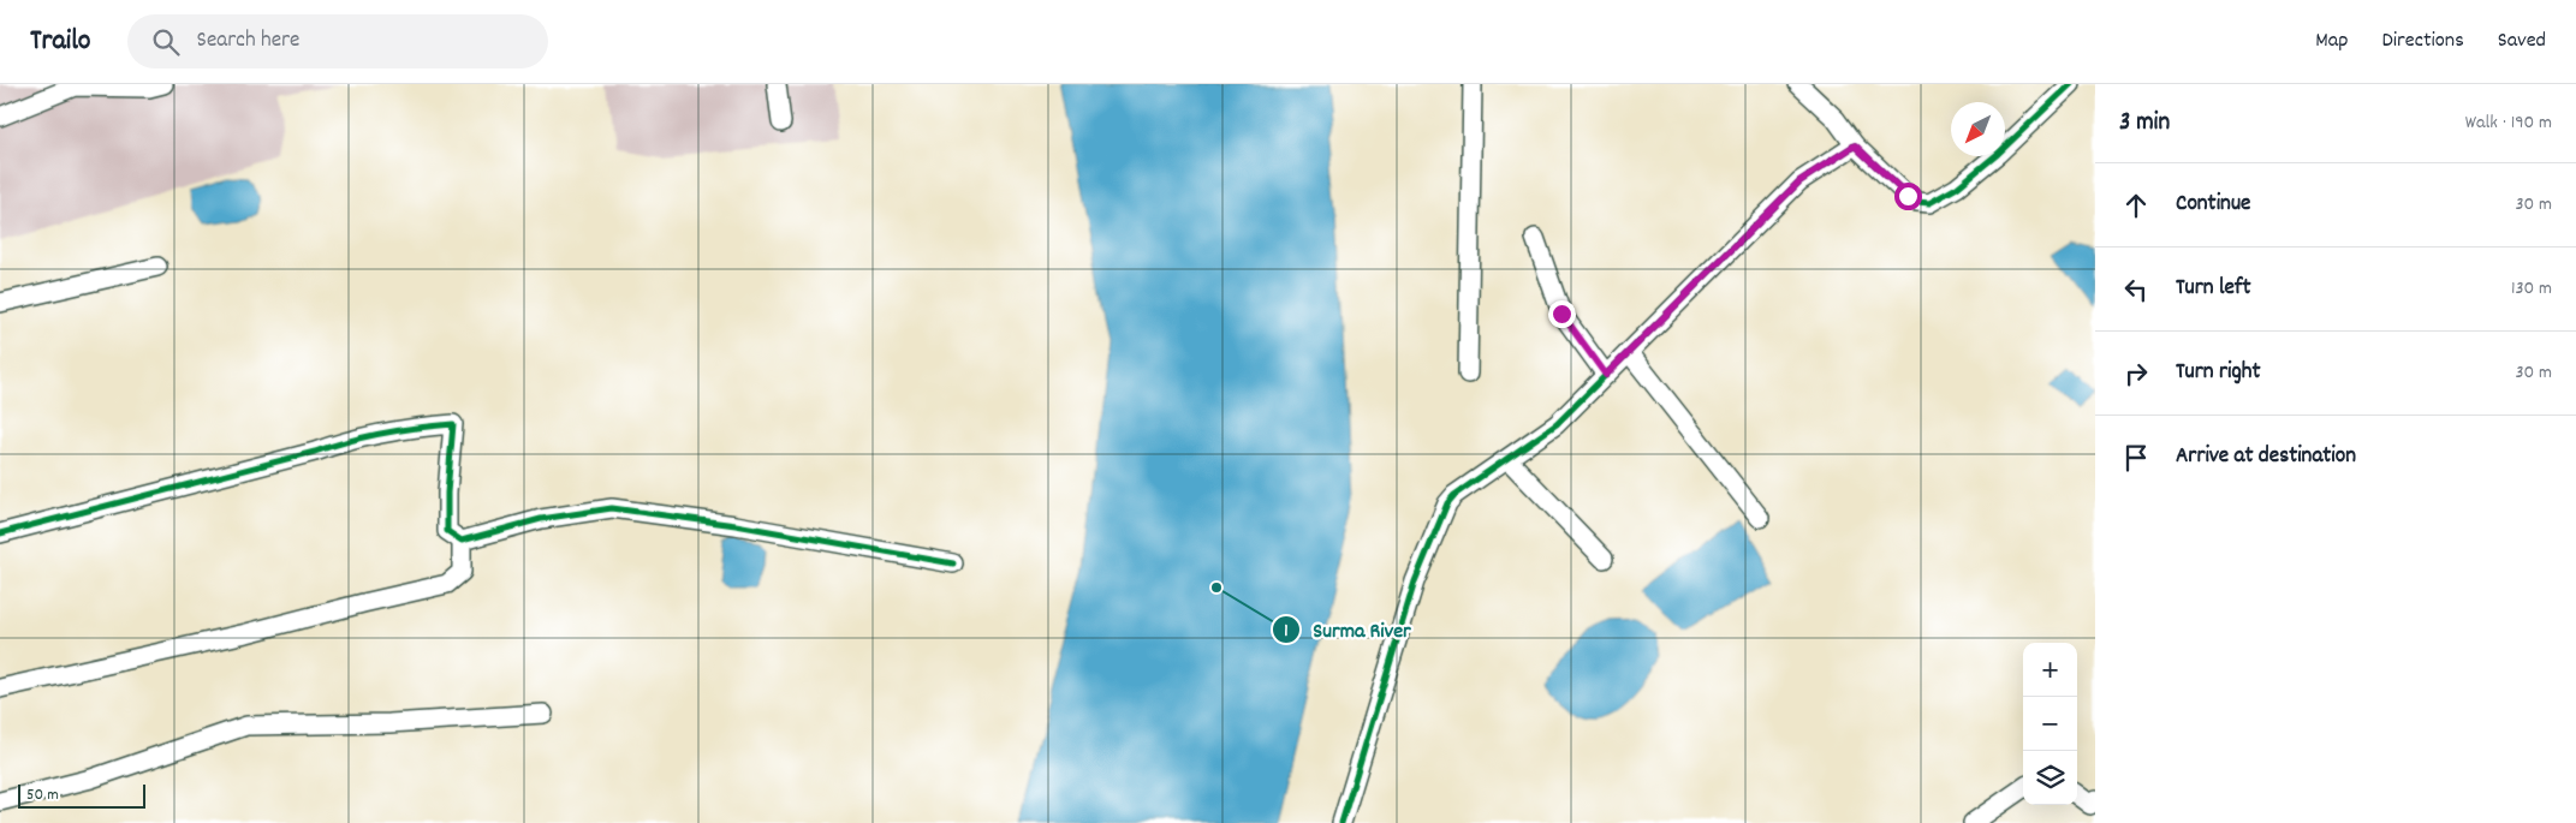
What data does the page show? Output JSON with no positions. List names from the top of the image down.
{
  "places": ["Surma River"],
  "scale_bar": "50 m",
  "north": "bottom left",
  "page": {
    "header": "Trailo",
    "search": "Search here",
    "nav": ["Map", "Directions", "Saved"],
    "heading": ["3 min", "Walk · 190 m"],
    "list": [
      ["Continue", "30 m"],
      ["Turn left", "130 m"],
      ["Turn right", "30 m"],
      "Arrive at destination"
    ],
    "map_buttons": ["+", "−"],
    "scale": "50 m"
  }
}
